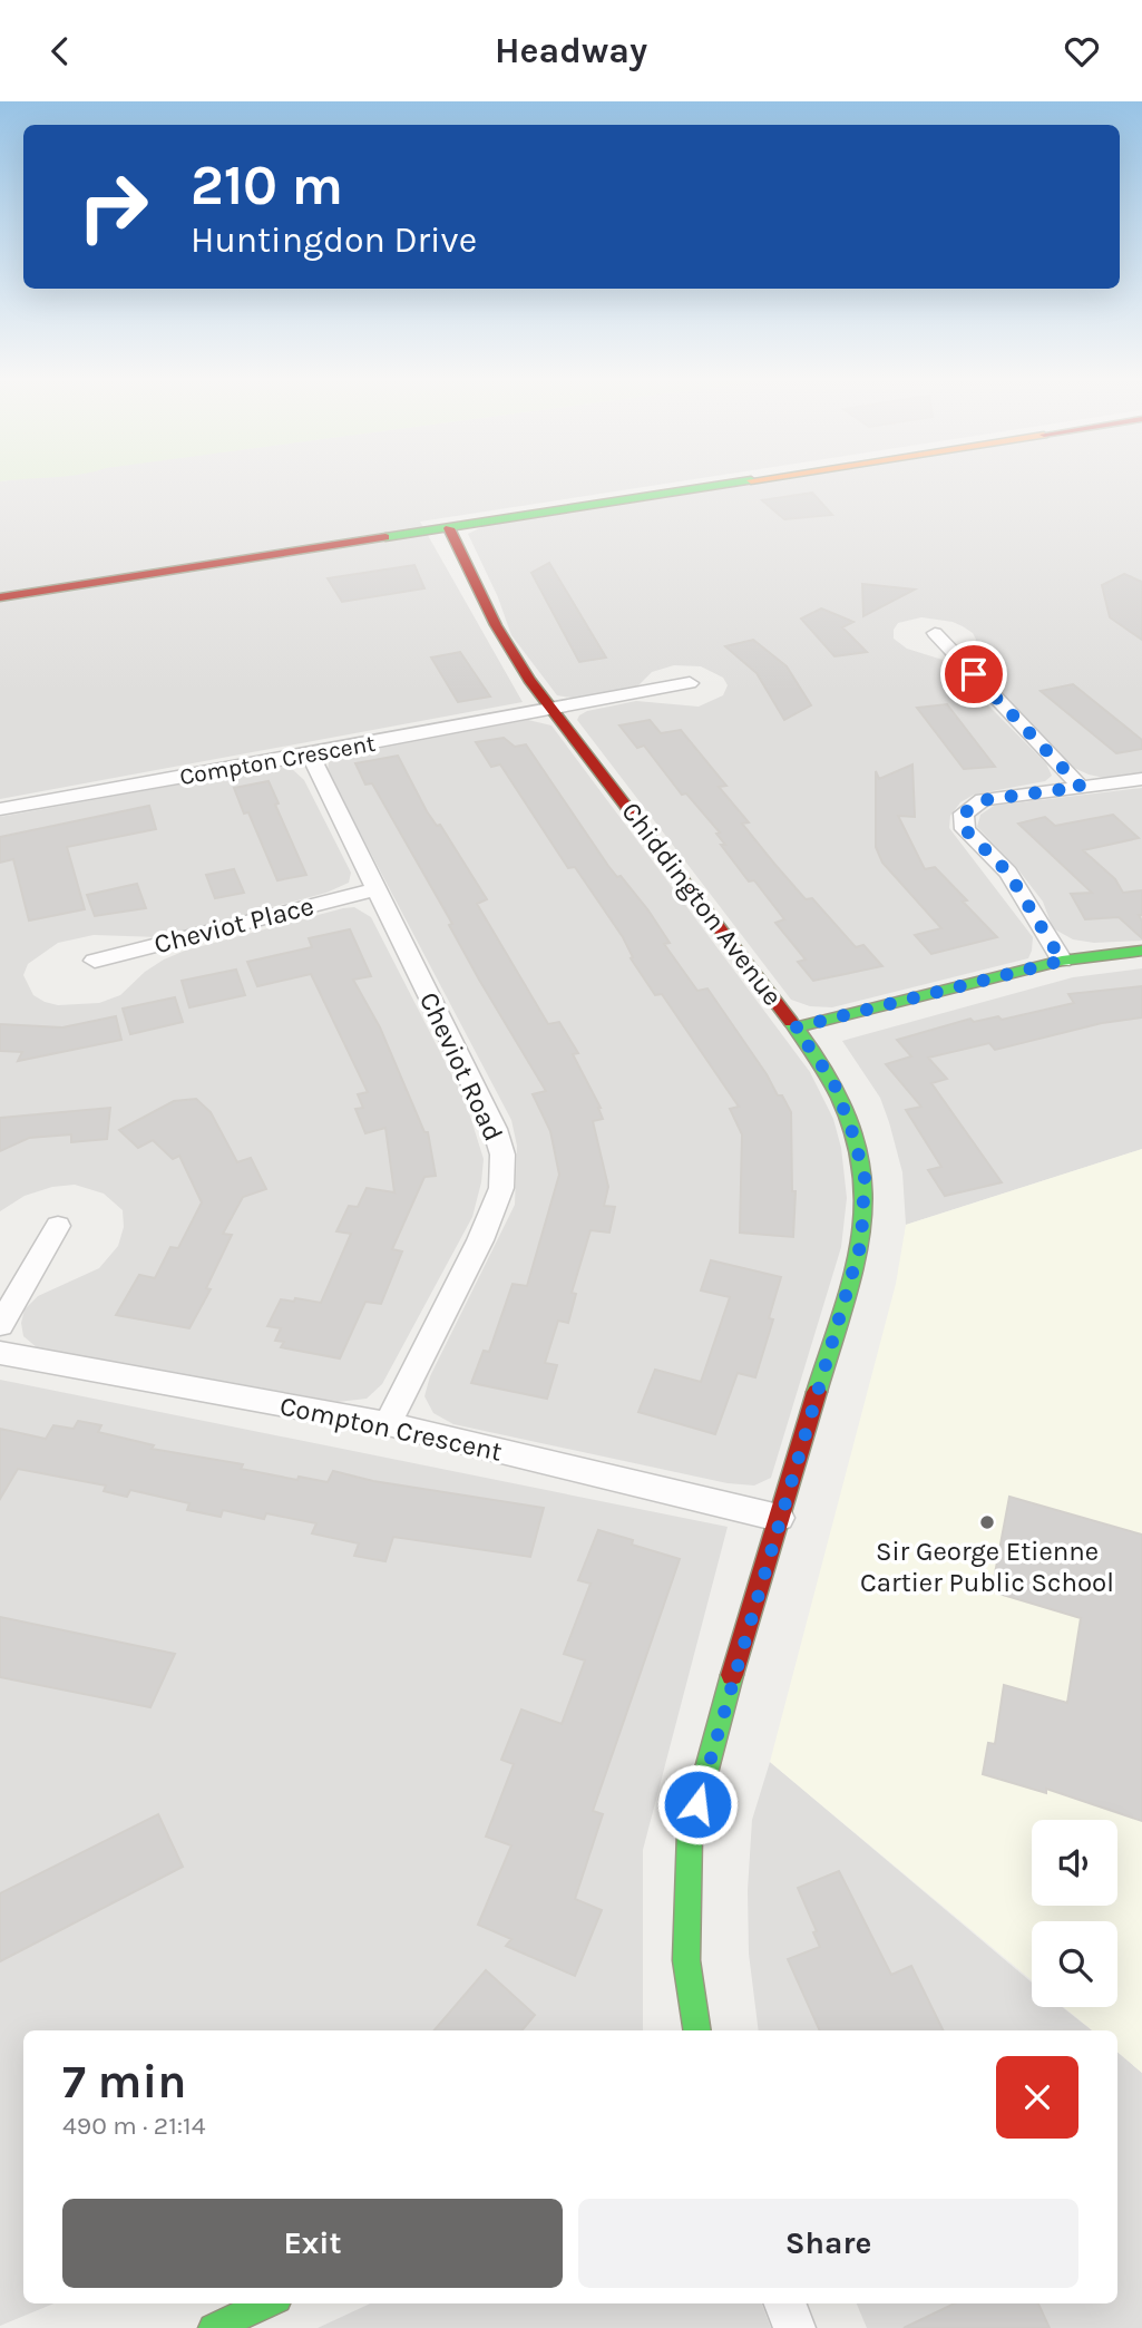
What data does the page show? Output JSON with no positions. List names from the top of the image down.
{
  "streets": {
    "street": [
      "Compton Crescent",
      "Chiddington Avenue",
      "Cheviot Place",
      "Cheviot Road"
    ]
  },
  "crossings": [
    ["Compton Crescent", "Chiddington Avenue"],
    ["Compton Crescent", "Cheviot Road"],
    ["Cheviot Place", "Cheviot Road"]
  ],
  "places": ["Sir George Etienne Cartier Public School"],
  "page": {
    "header": "Headway",
    "turn": ["210 m", "Huntingdon Drive"],
    "heading": ["7 min", "490 m · 21:14"],
    "buttons": ["Exit", "Share"]
  }
}
